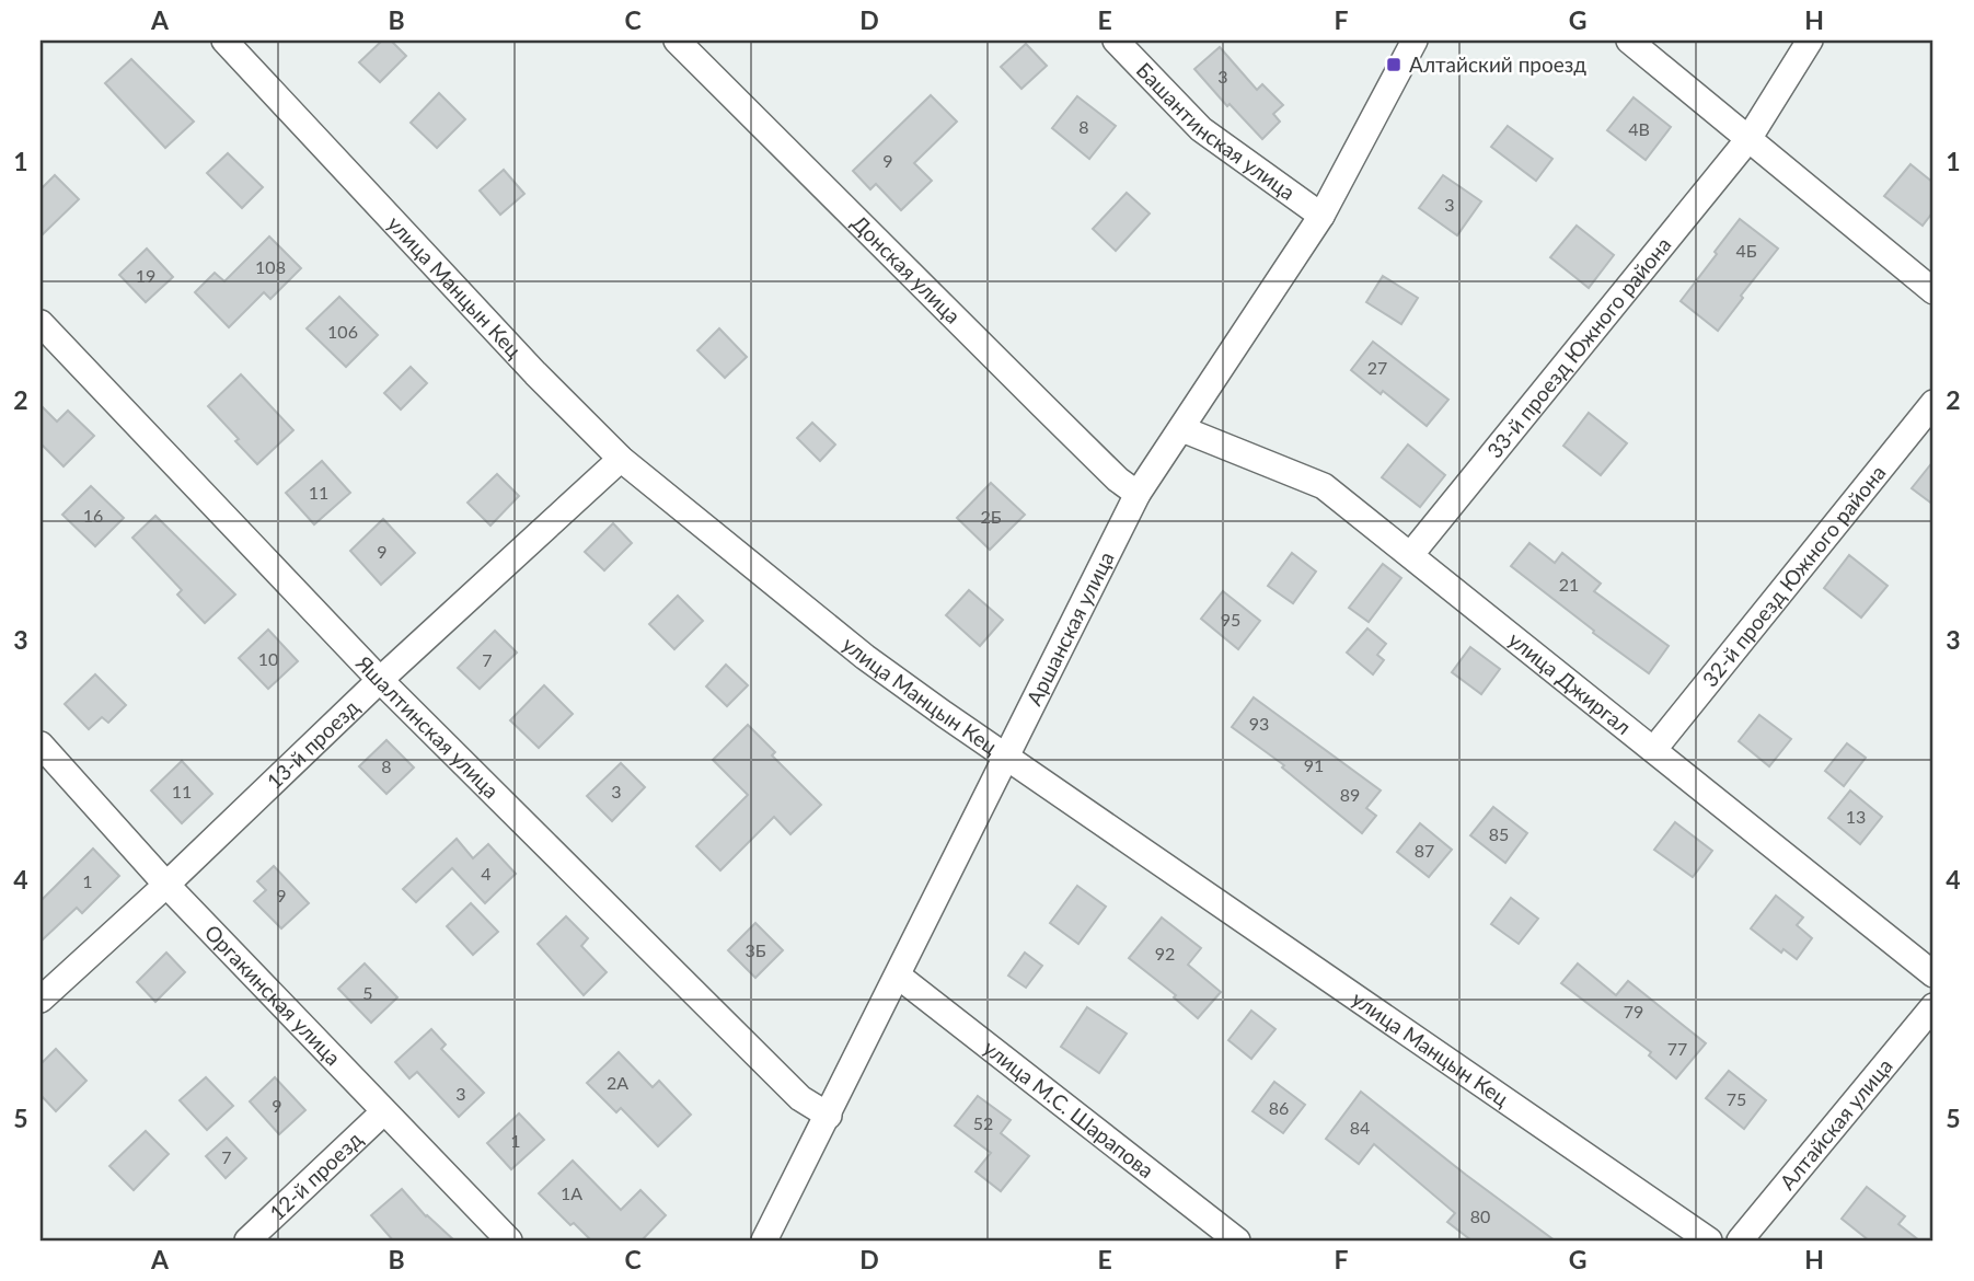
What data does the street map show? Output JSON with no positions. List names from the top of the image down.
{
  "streets": {
    "street": [
      "Башантинская улица",
      "Донская улица",
      "улица Манцын Кец",
      "33-й проезд Южного района",
      "32-й проезд Южного района",
      "Аршанская улица",
      "улица Джиргал",
      "Яшалтинская улица",
      "13-й проезд",
      "Оргакинская улица",
      "улица М.С. Шарапова",
      "Алтайская улица",
      "12-й проезд"
    ]
  },
  "crossings": [
    ["Башантинская улица", "Аршанская улица"],
    ["Донская улица", "Аршанская улица"],
    ["улица Манцын Кец", "Аршанская улица"],
    ["улица Манцын Кец", "13-й проезд"],
    ["33-й проезд Южного района", "улица Джиргал"],
    ["32-й проезд Южного района", "улица Джиргал"],
    ["Аршанская улица", "улица Джиргал"],
    ["Аршанская улица", "Яшалтинская улица"],
    ["Аршанская улица", "улица М.С. Шарапова"],
    ["Яшалтинская улица", "13-й проезд"],
    ["13-й проезд", "Оргакинская улица"],
    ["Оргакинская улица", "12-й проезд"]
  ],
  "places": {
    "transit": ["Алтайский проезд"]
  },
  "house_numbers": [
    "3",
    "8",
    "4В",
    "9",
    "3",
    "4Б",
    "108",
    "19",
    "106",
    "27",
    "11",
    "16",
    "2Б",
    "9",
    "21",
    "95",
    "10",
    "7",
    "93",
    "91",
    "8",
    "11",
    "3",
    "89",
    "13",
    "85",
    "87",
    "4",
    "1",
    "9",
    "3Б",
    "92",
    "5",
    "79",
    "77",
    "2А",
    "3",
    "75",
    "9",
    "86",
    "52",
    "84",
    "1",
    "7",
    "1А",
    "80"
  ],
  "grid": {
    "columns": [
      "A",
      "B",
      "C",
      "D",
      "E",
      "F",
      "G",
      "H"
    ],
    "rows": [
      "1",
      "2",
      "3",
      "4",
      "5"
    ]
  }
}
